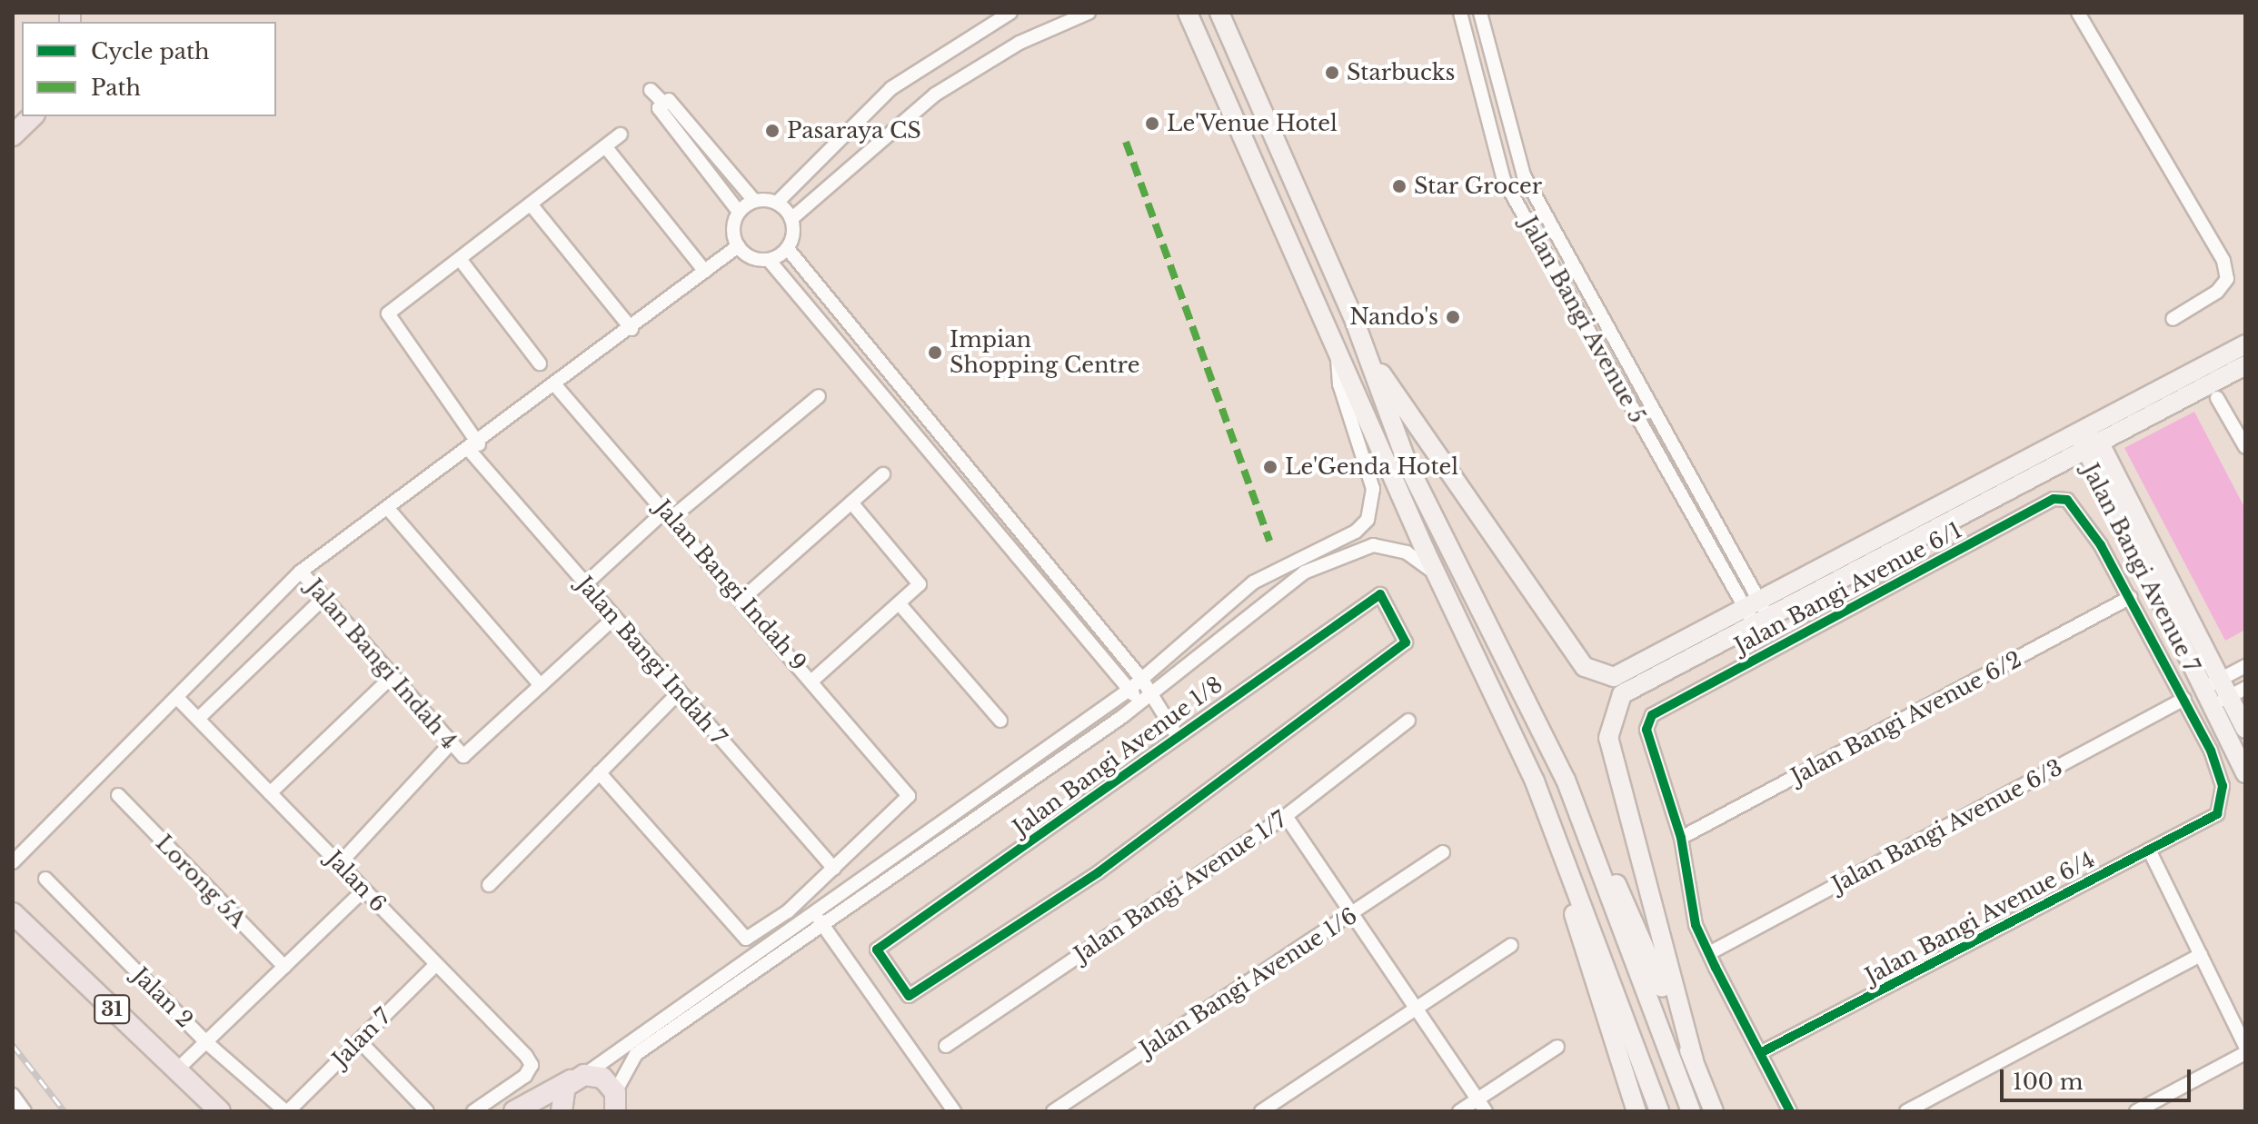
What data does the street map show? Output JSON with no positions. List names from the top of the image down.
{
  "streets": {
    "main road": ["Jalan Bangi Avenue 7", "31"],
    "street": [
      "Jalan Bangi Avenue 5",
      "Jalan Bangi Indah 9",
      "Jalan Bangi Avenue 6/1",
      "Jalan Bangi Indah 7",
      "Jalan Bangi Indah 4",
      "Jalan Bangi Avenue 6/2",
      "Jalan Bangi Avenue 1/8",
      "Jalan Bangi Avenue 6/3",
      "Lorong 5A",
      "Jalan 6",
      "Jalan Bangi Avenue 1/7",
      "Jalan Bangi Avenue 6/4",
      "Jalan Bangi Avenue 1/6",
      "Jalan 2",
      "Jalan 7"
    ]
  },
  "crossings": [
    ["Jalan Bangi Indah 9", "Jalan Bangi Indah 7"],
    ["Jalan Bangi Avenue 6/1", "Jalan Bangi Avenue 6/2"],
    ["Jalan Bangi Avenue 6/3", "Jalan Bangi Avenue 6/4"],
    ["Jalan 6", "Jalan 7"],
    ["Jalan 2", "Jalan 7"]
  ],
  "places": [
    "Starbucks",
    "Le'Venue Hotel",
    "Pasaraya CS",
    "Star Grocer",
    "Nando's",
    "Impian Shopping Centre",
    "Le'Genda Hotel"
  ],
  "legend": ["Cycle path", "Path"],
  "scale_bar": "100 m"
}
